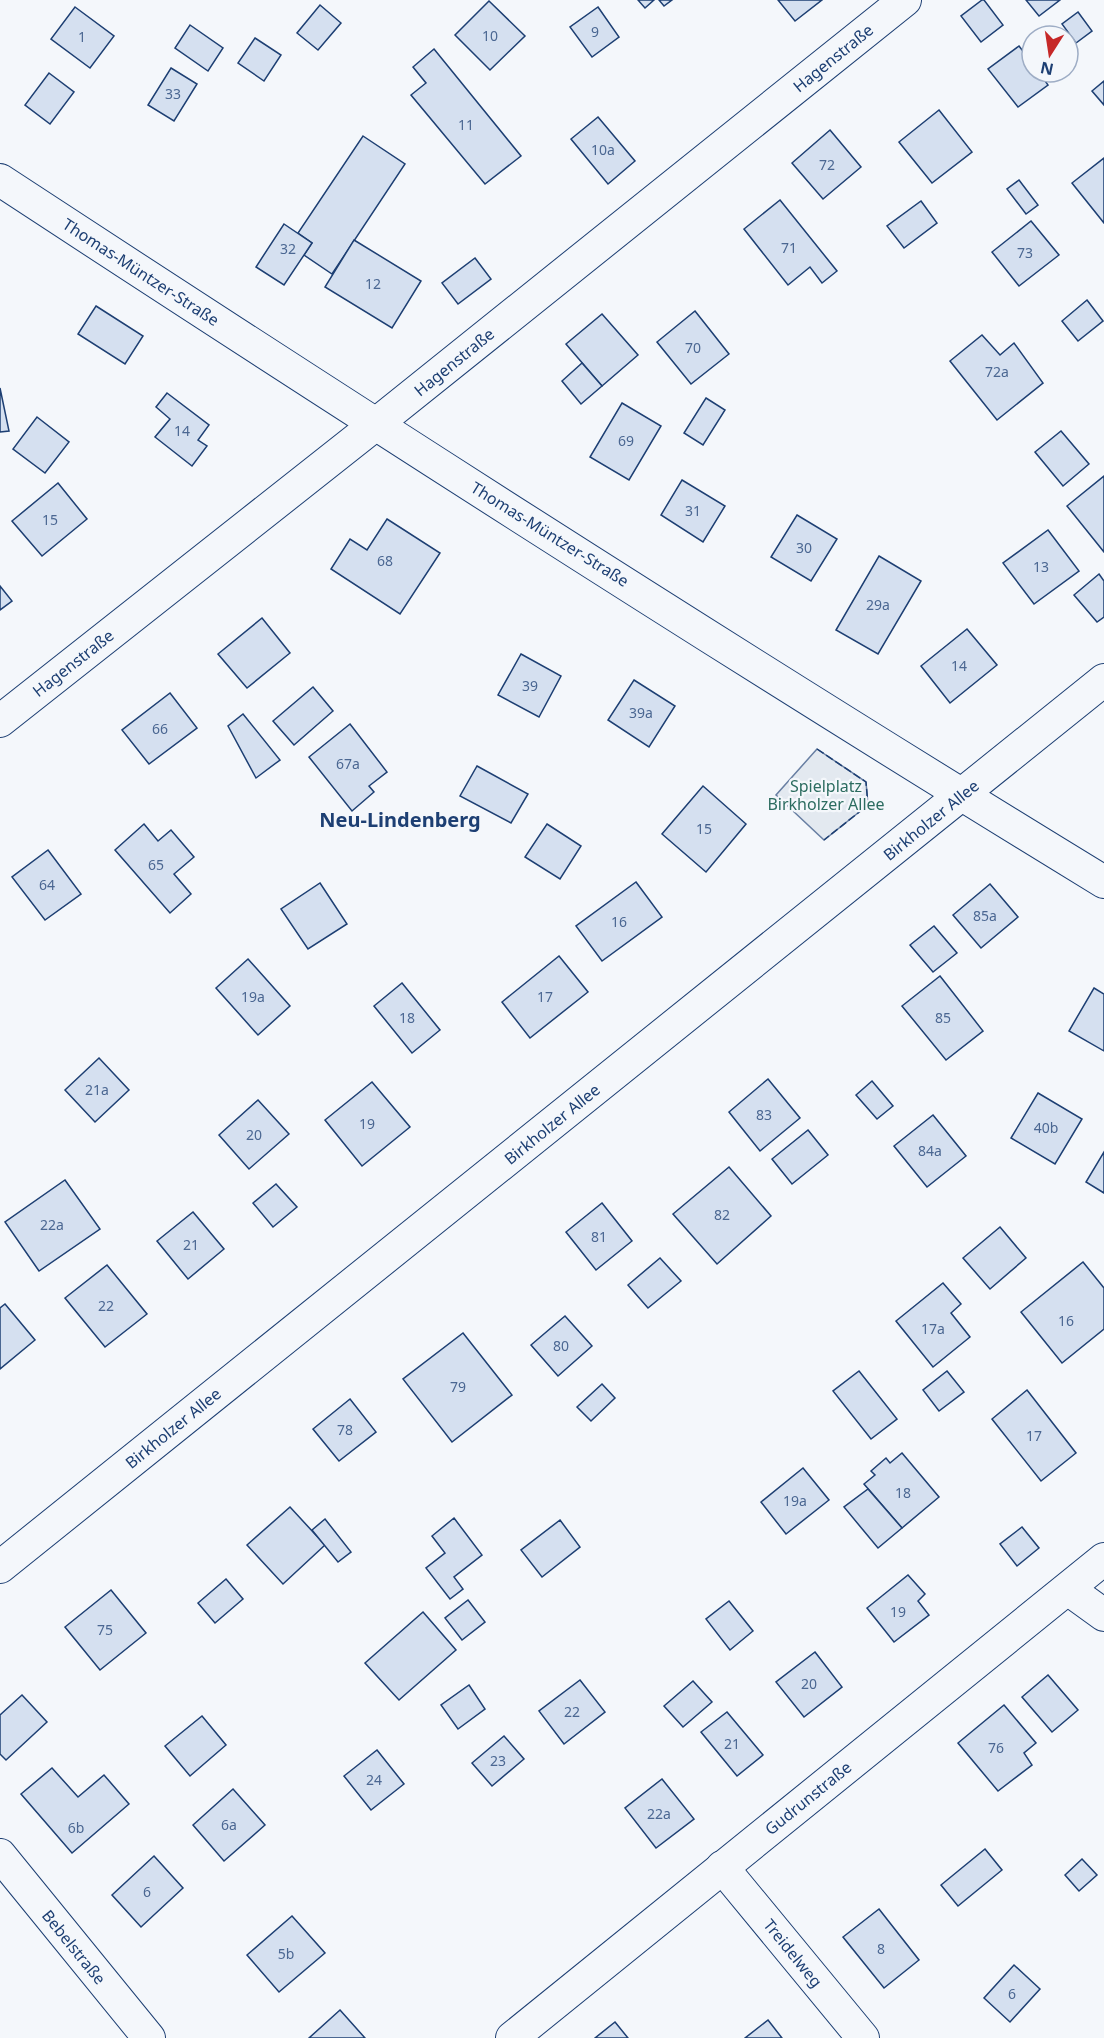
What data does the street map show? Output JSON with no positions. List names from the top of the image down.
{
  "streets": {
    "street": [
      "Hagenstraße",
      "Thomas-Müntzer-Straße",
      "Birkholzer Allee",
      "Gudrunstraße",
      "Bebelstraße",
      "Treidelweg"
    ]
  },
  "crossings": [
    ["Hagenstraße", "Thomas-Müntzer-Straße"],
    ["Thomas-Müntzer-Straße", "Birkholzer Allee"],
    ["Gudrunstraße", "Treidelweg"]
  ],
  "districts": ["Neu-Lindenberg"],
  "parks": ["Spielplatz Birkholzer Allee"],
  "house_numbers": [
    "9",
    "10",
    "1",
    "33",
    "11",
    "10a",
    "72",
    "71",
    "32",
    "73",
    "12",
    "70",
    "72a",
    "14",
    "69",
    "31",
    "15",
    "30",
    "68",
    "13",
    "29a",
    "14",
    "39",
    "39a",
    "66",
    "67a",
    "15",
    "65",
    "64",
    "85a",
    "16",
    "19a",
    "17",
    "18",
    "85",
    "21a",
    "83",
    "19",
    "40b",
    "20",
    "84a",
    "82",
    "22a",
    "81",
    "21",
    "22",
    "16",
    "17a",
    "80",
    "79",
    "78",
    "17",
    "18",
    "19a",
    "19",
    "75",
    "20",
    "22",
    "21",
    "76",
    "23",
    "24",
    "22a",
    "6a",
    "6b",
    "6",
    "8",
    "5b",
    "6"
  ],
  "north": "bottom"
}
